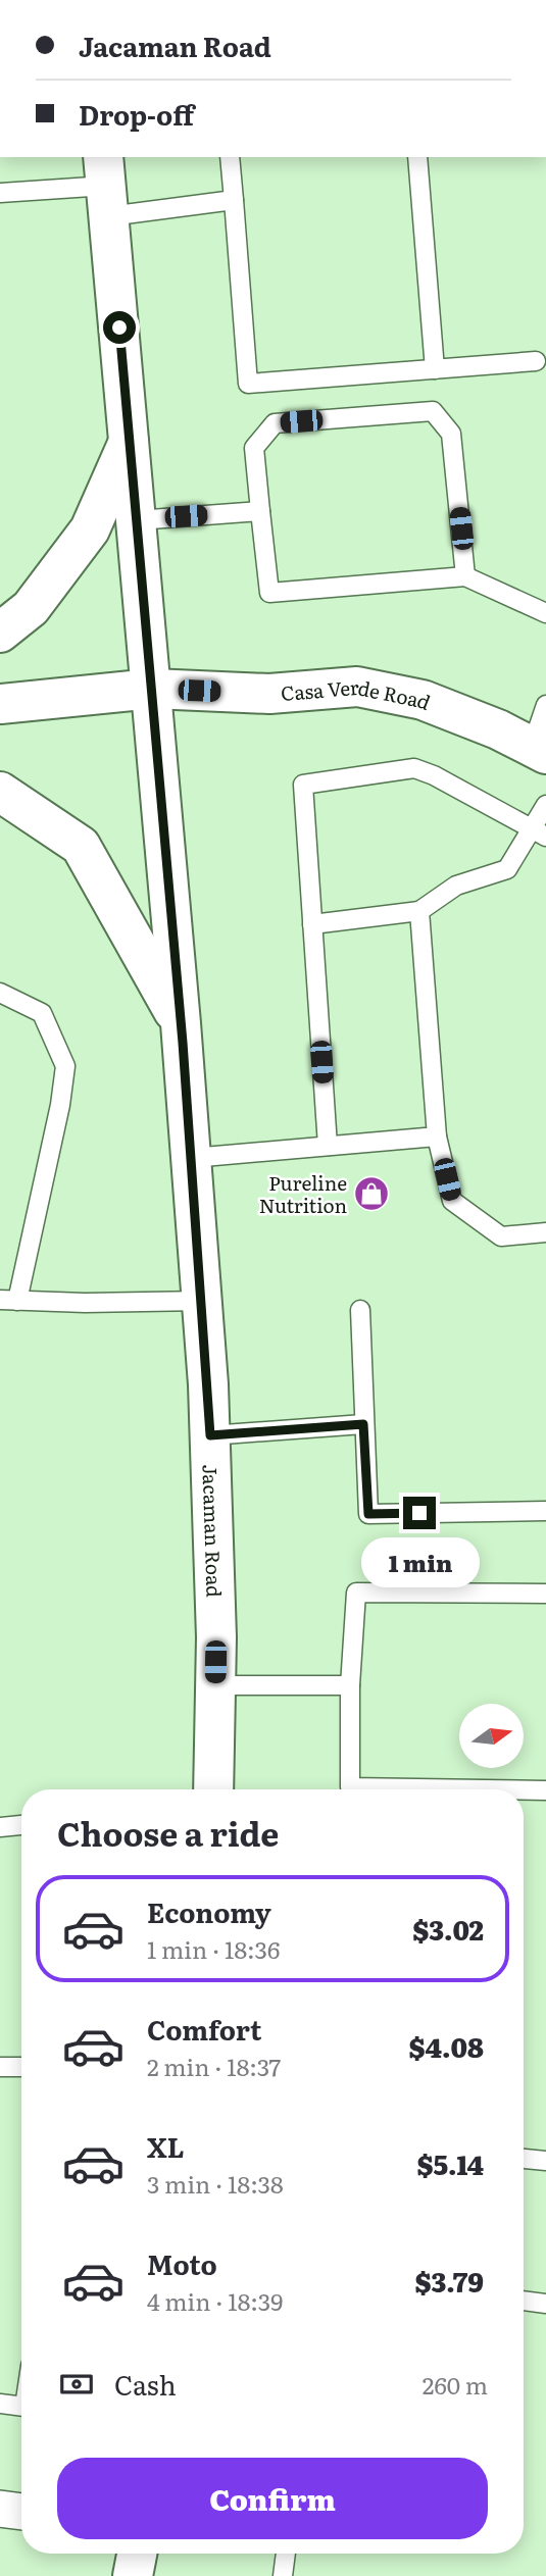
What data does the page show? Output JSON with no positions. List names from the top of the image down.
{
  "streets": {
    "main road": ["Casa Verde Road", "Jacaman Road"]
  },
  "crossings": [
    ["Casa Verde Road", "Jacaman Road"]
  ],
  "places": {
    "shop": ["Pureline Nutrition"]
  },
  "north": "right",
  "page": {
    "banner": ["Jacaman Road", "Drop-off"],
    "bubble": "1 min",
    "heading": "Choose a ride",
    "list": [
      {
        "name": "Economy",
        "note": "1 min · 18:36",
        "value": "$3.02"
      },
      {
        "name": "Comfort",
        "note": "2 min · 18:37",
        "value": "$4.08"
      },
      {
        "name": "XL",
        "note": "3 min · 18:38",
        "value": "$5.14"
      },
      {
        "name": "Moto",
        "note": "4 min · 18:39",
        "value": "$3.79"
      }
    ],
    "pay": ["Cash", "260 m"],
    "buttons": "Confirm"
  }
}
